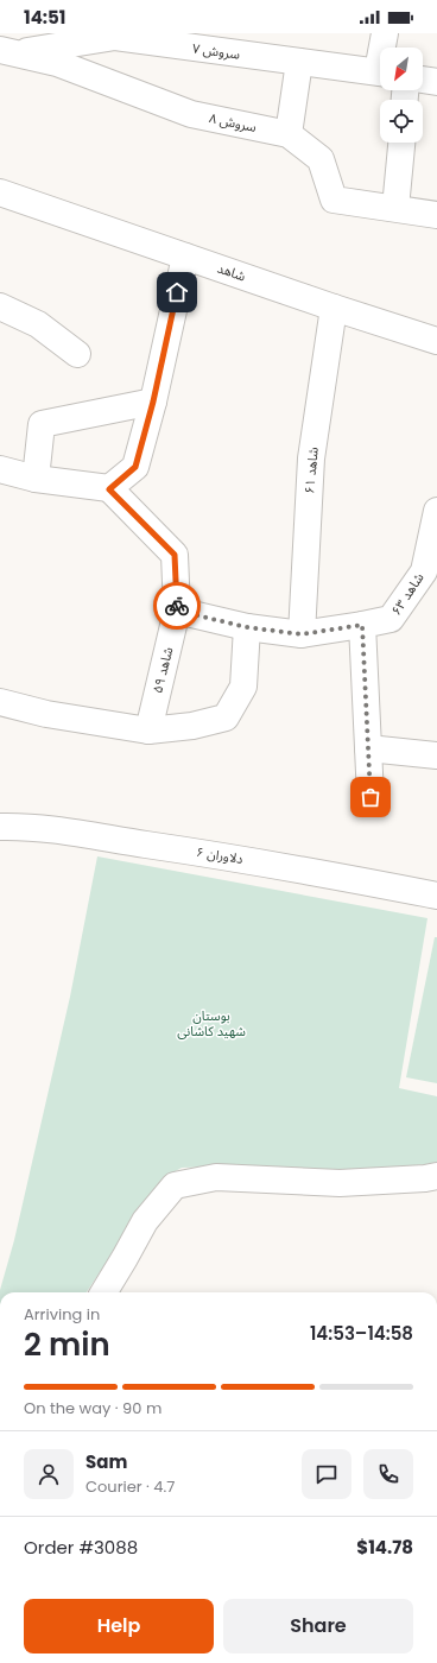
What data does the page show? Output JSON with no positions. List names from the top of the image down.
{
  "streets": {
    "street": [
      "سروش ۷",
      "سروش ۸",
      "شاهد",
      "شاهد ۶۱",
      "شاهد ۶۳",
      "شاهد ۵۹",
      "دلاوران ۶"
    ]
  },
  "crossings": [
    ["سروش ۷", "سروش ۸"],
    ["شاهد", "شاهد ۶۱"],
    ["شاهد ۶۱", "شاهد ۶۳"],
    ["شاهد ۶۳", "شاهد ۵۹"]
  ],
  "parks": ["بوستان شهید کاشانی"],
  "north": "bottom left",
  "page": {
    "status": "14:51",
    "heading": ["2 min", "Arriving in", "14:53–14:58"],
    "panel": [
      "Sam",
      "Courier · 4.7",
      "Order #3088",
      "$14.78"
    ],
    "bar": "On the way · 90 m",
    "buttons": ["Help", "Share"]
  }
}
